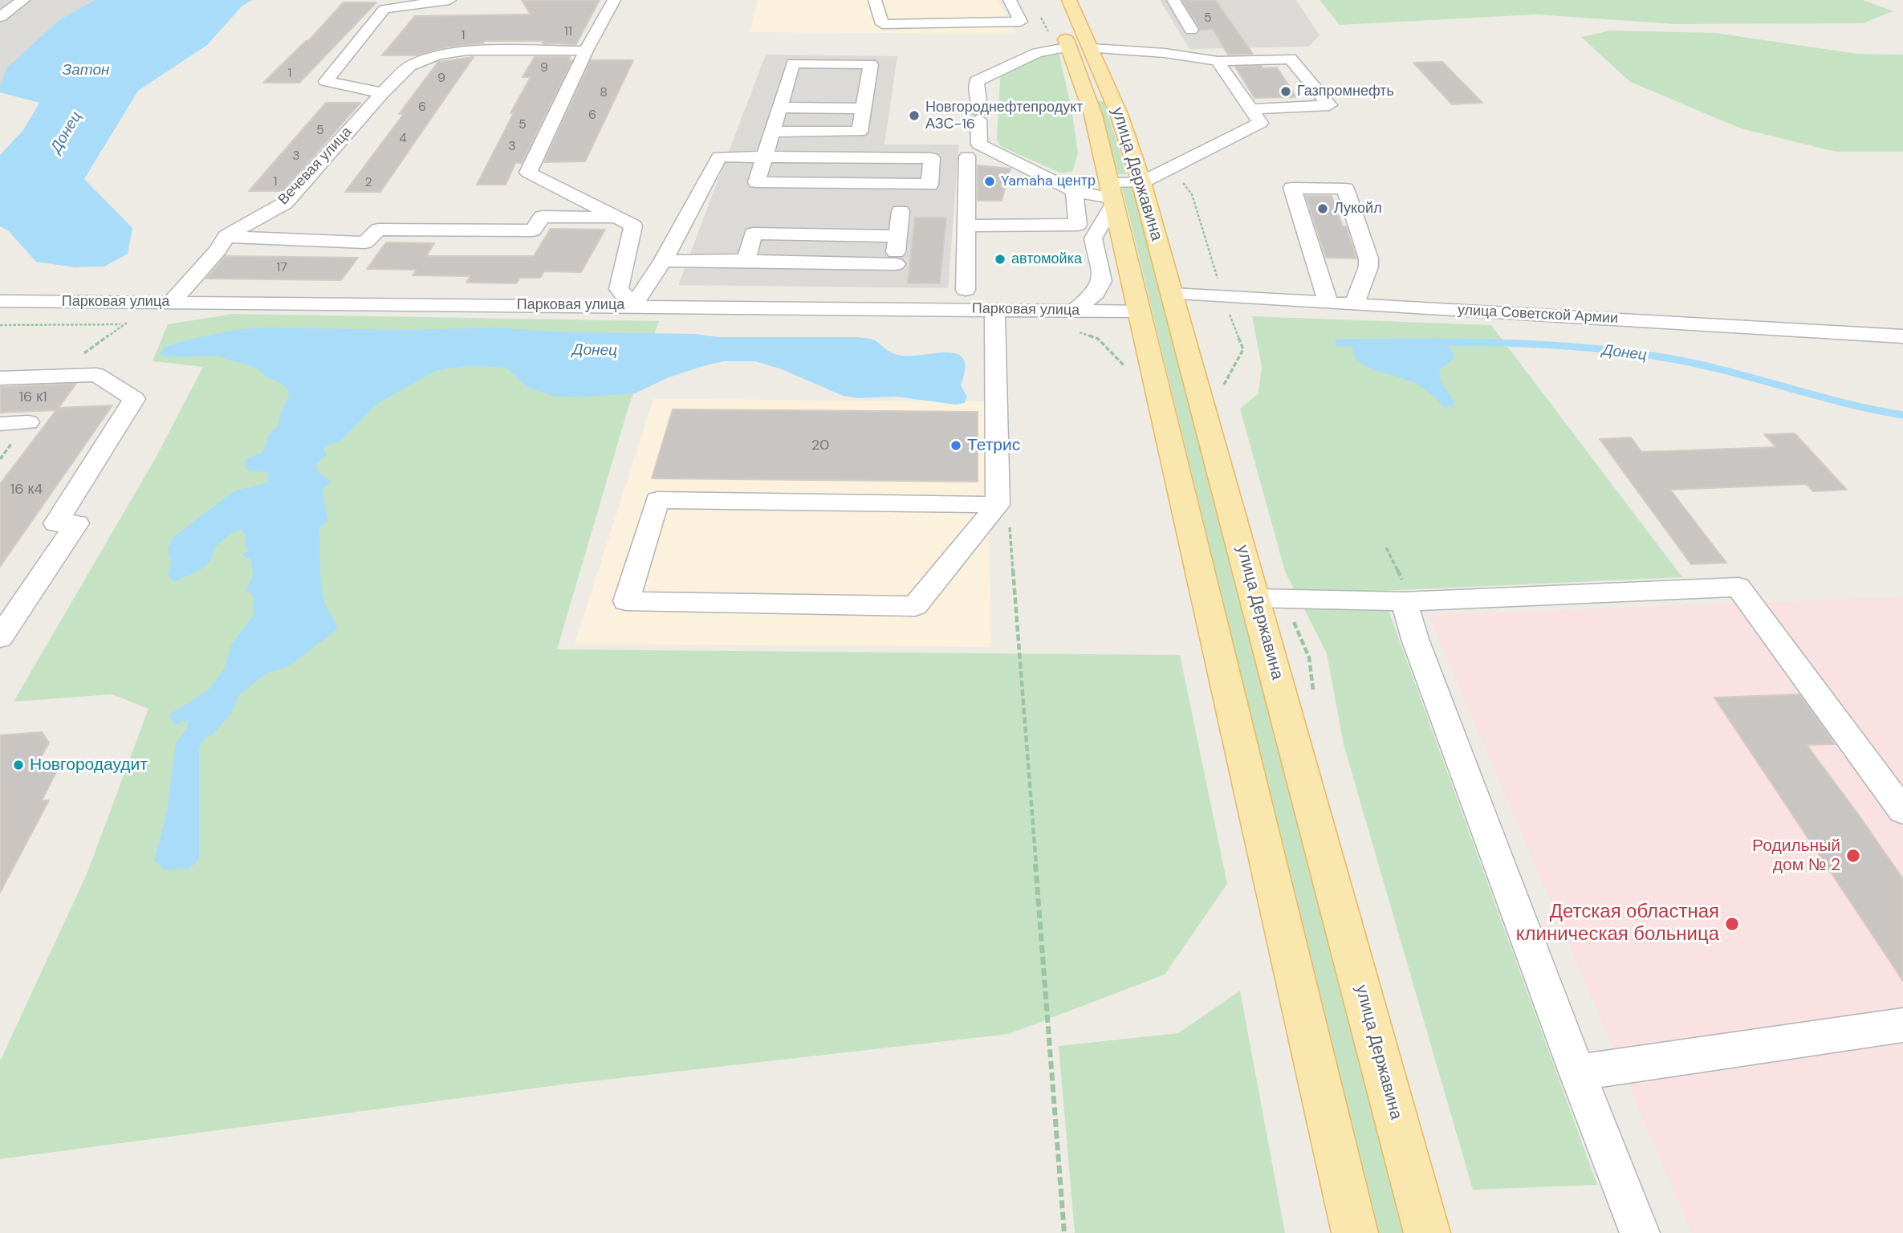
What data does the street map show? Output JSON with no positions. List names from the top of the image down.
{
  "streets": {
    "main road": ["улица Державина"],
    "street": ["Вечевая улица", "Парковая улица", "улица Советской Армии"]
  },
  "crossings": [
    ["Вечевая улица", "Парковая улица"],
    ["улица Державина", "Парковая улица"],
    ["улица Державина", "улица Советской Армии"]
  ],
  "water": ["Затон", "Донец"],
  "places": [
    "Газпромнефть",
    "Новгороднефтепродукт АЗС-16",
    "Yamaha центр",
    "Лукойл",
    "автомойка",
    "Тетрис",
    "Новгородаудит",
    "Родильный дом № 2",
    "Детская областная клиническая больница"
  ],
  "house_numbers": [
    "5",
    "11",
    "1",
    "9",
    "1",
    "9",
    "8",
    "6",
    "6",
    "5",
    "5",
    "4",
    "3",
    "3",
    "1",
    "2",
    "17",
    "16 к1",
    "20",
    "16 к4"
  ]
}
